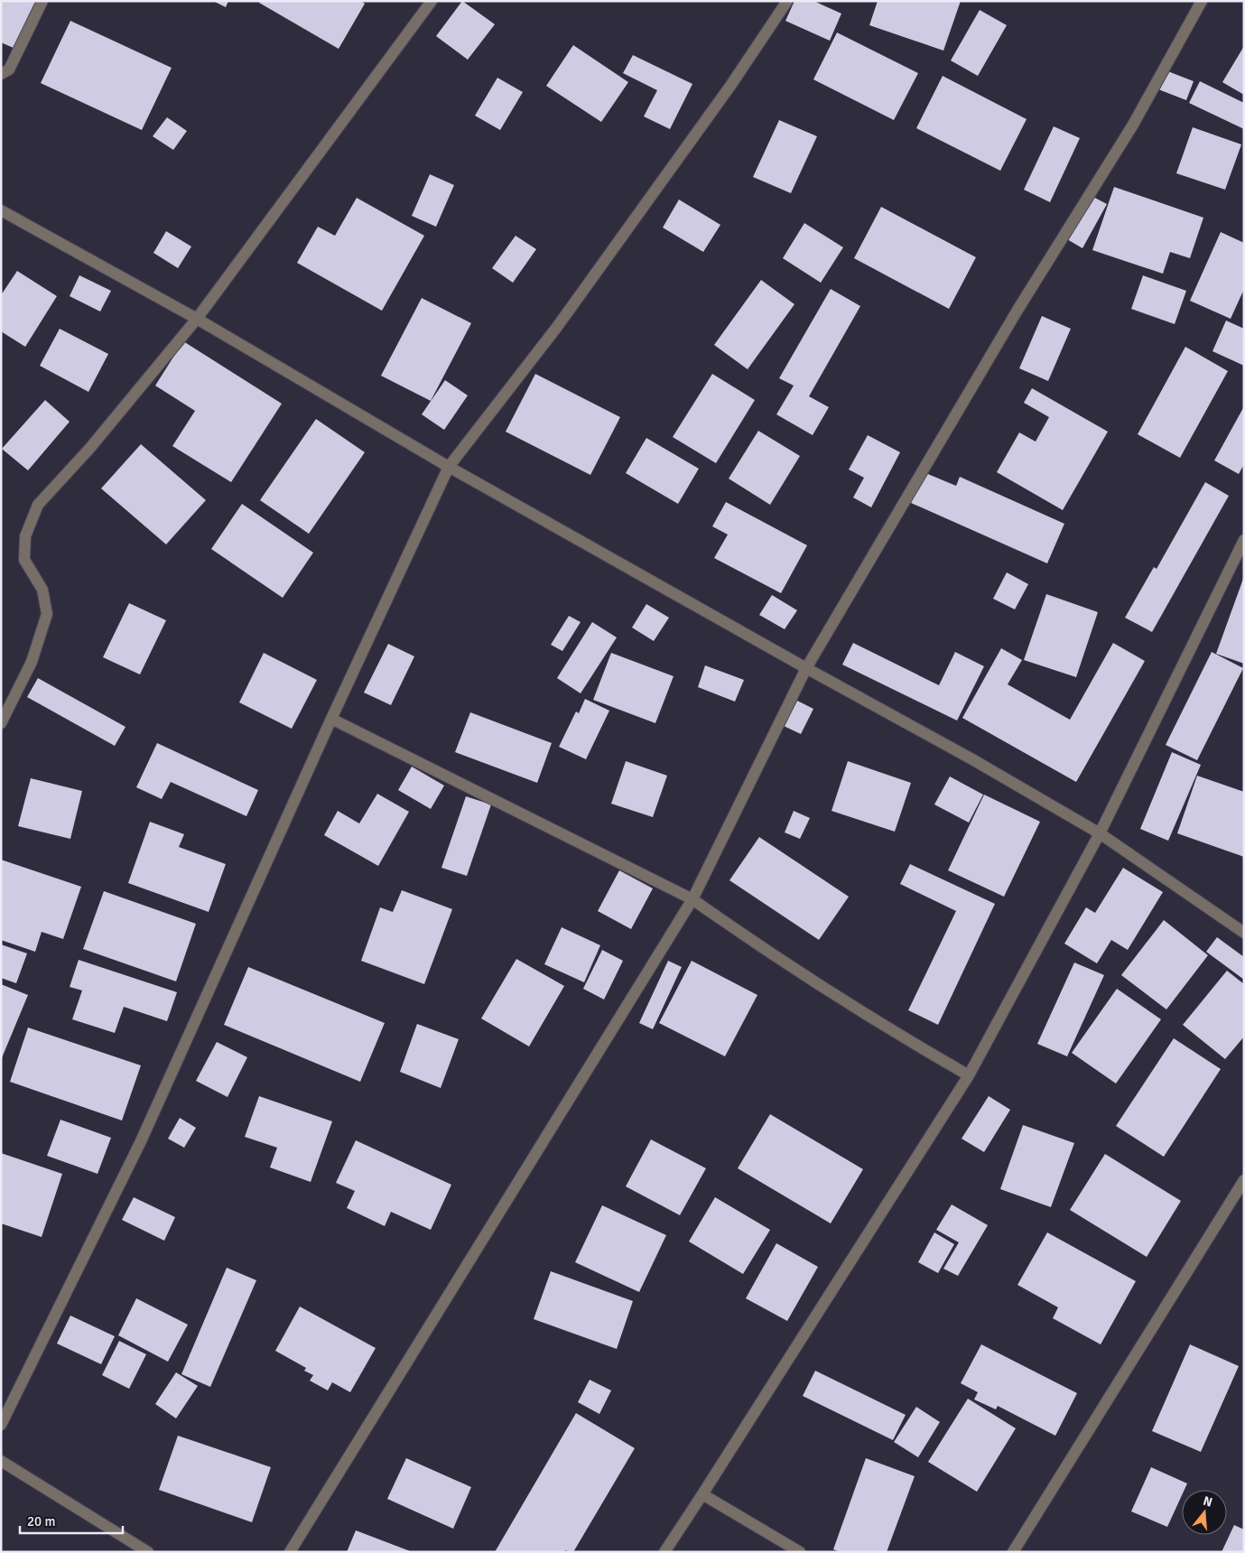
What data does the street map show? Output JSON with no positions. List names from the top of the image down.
{
  "scale_bar": "20 m",
  "north": "top"
}
